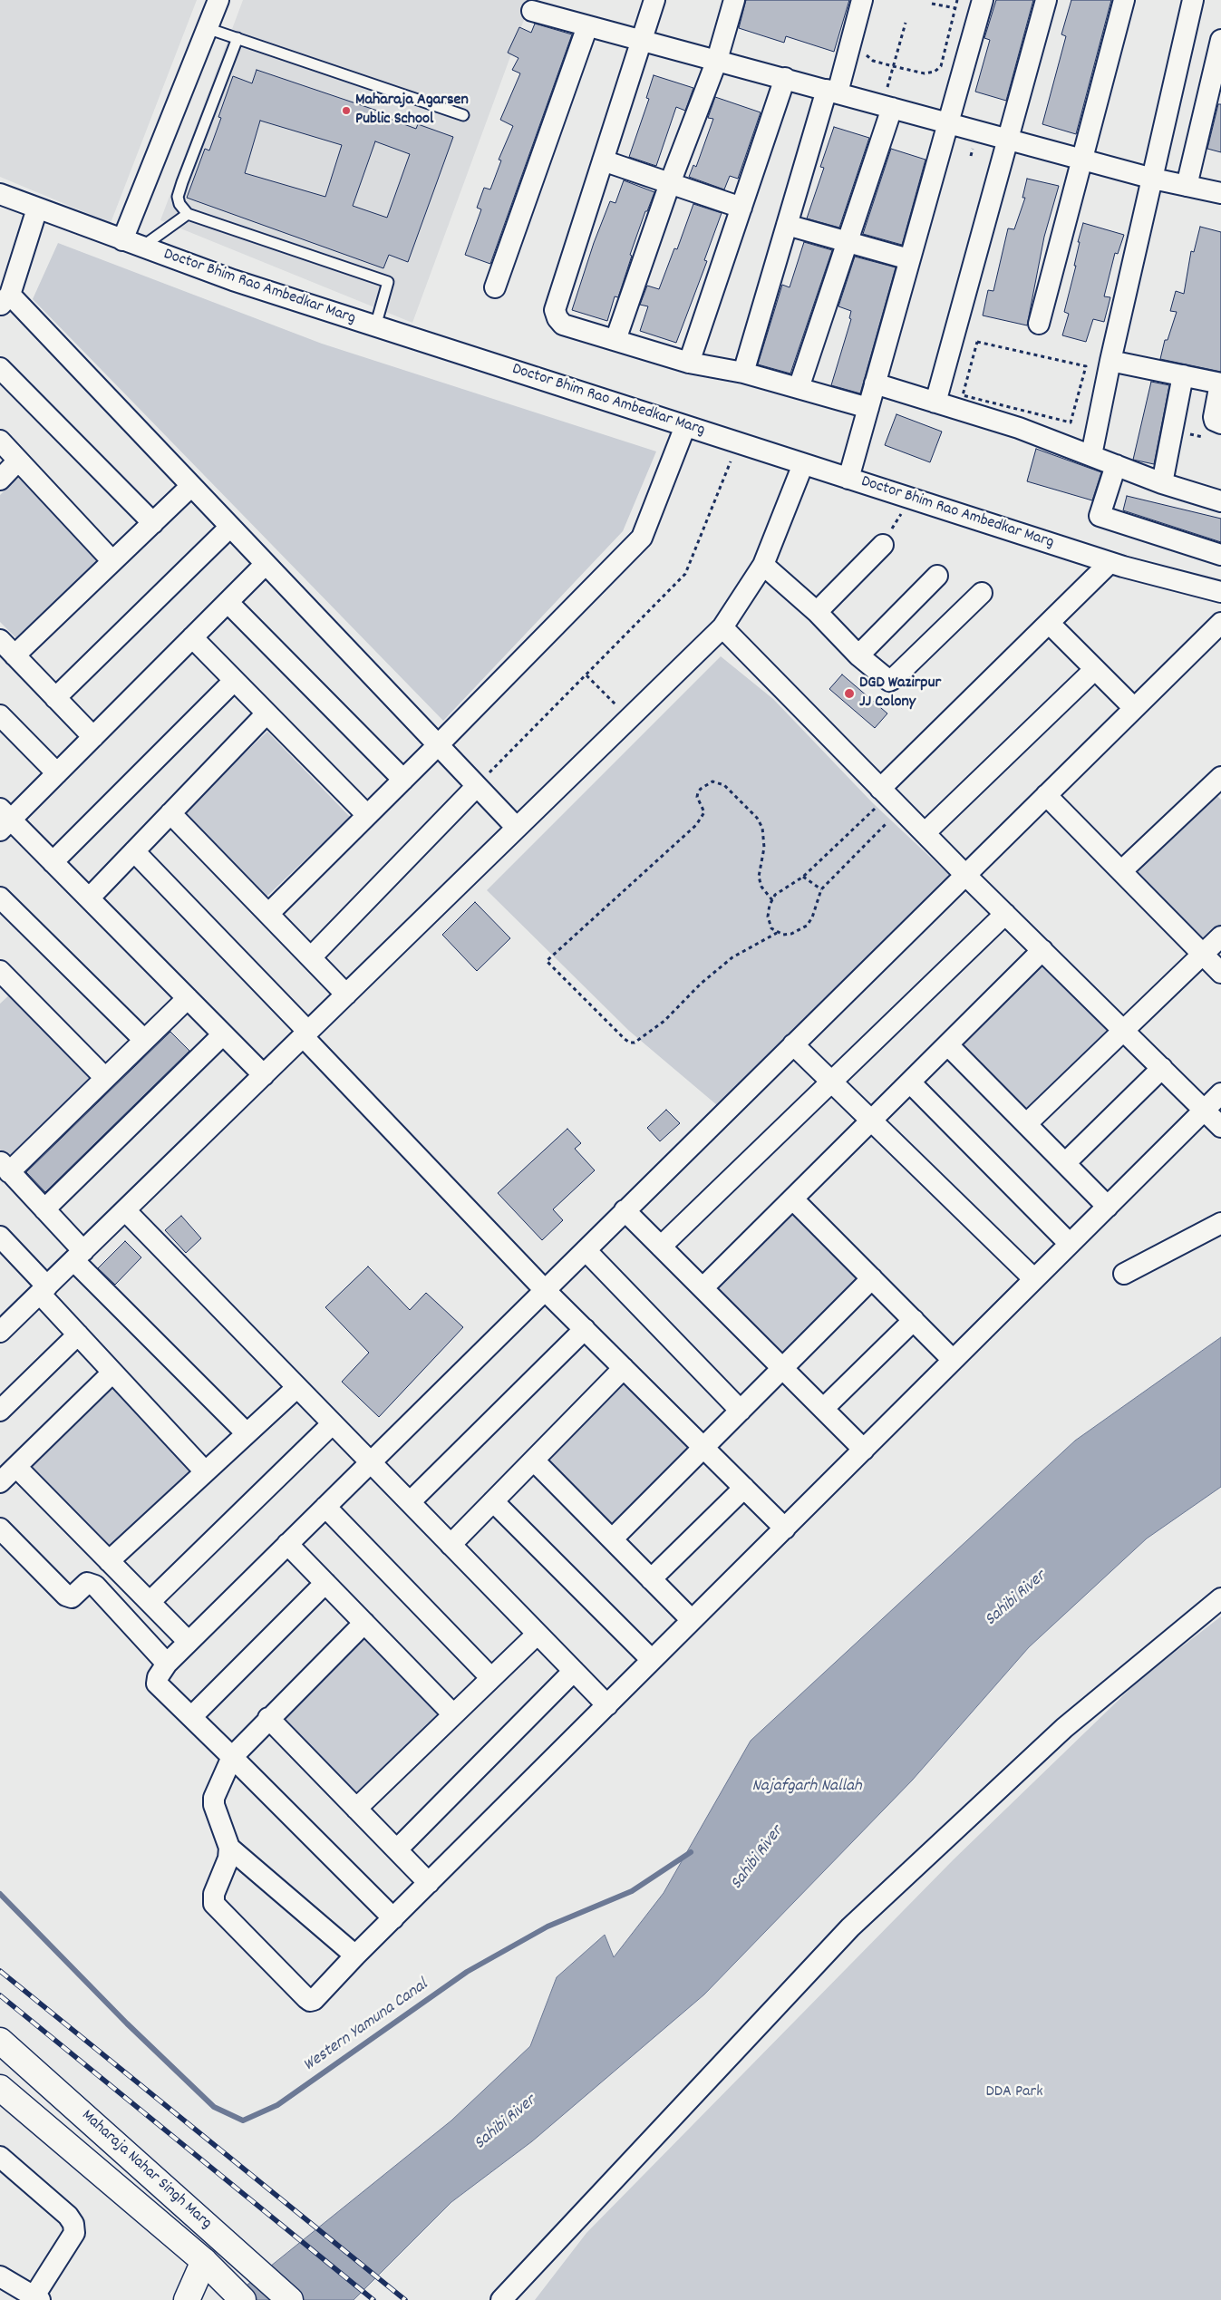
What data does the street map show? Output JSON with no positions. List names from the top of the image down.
{
  "streets": {
    "main road": ["Maharaja Nahar Singh Marg"],
    "street": ["Doctor Bhim Rao Ambedkar Marg"]
  },
  "water": ["Sahibi River", "Najafgarh Nallah", "Western Yamuna Canal"],
  "parks": ["DDA Park"],
  "places": ["Maharaja Agarsen Public School", "DGD Wazirpur JJ Colony"]
}
